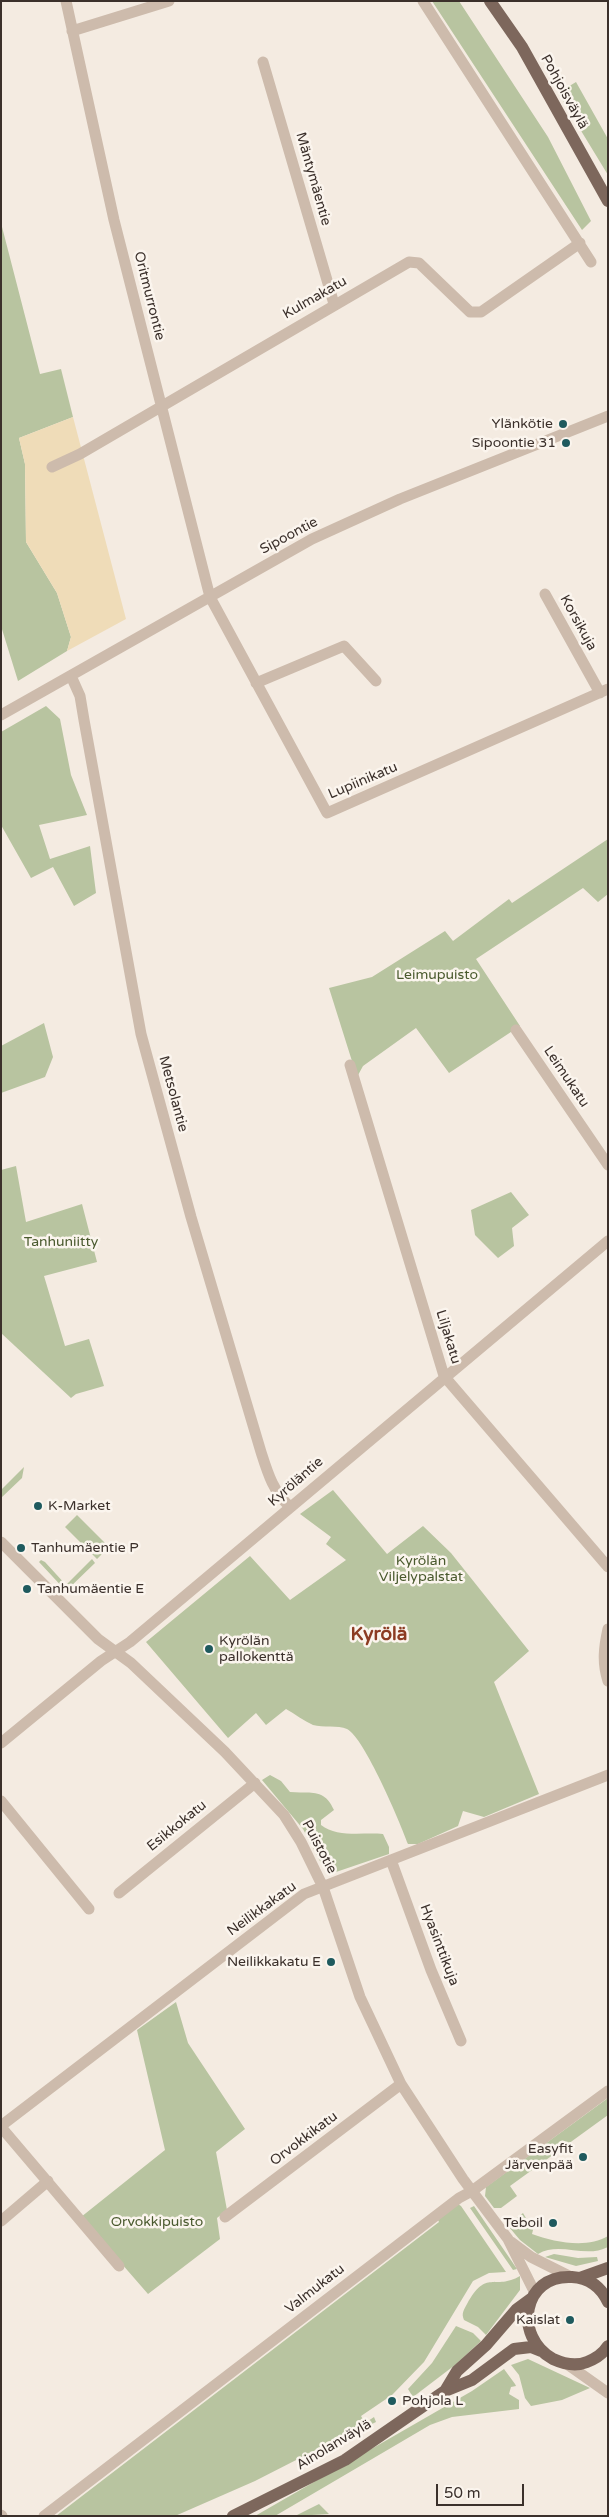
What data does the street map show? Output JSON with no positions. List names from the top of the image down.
{
  "streets": {
    "main road": ["Pohjoisväylä", "Ainolanväylä"],
    "street": [
      "Mäntymäentie",
      "Oritmurrontie",
      "Kulmakatu",
      "Sipoontie",
      "Korsikuja",
      "Lupiinikatu",
      "Leimukatu",
      "Metsolantie",
      "Liljakatu",
      "Kyröläntie",
      "Esikkokatu",
      "Puistotie",
      "Neilikkakatu",
      "Hyasinttikuja",
      "Orvokkikatu",
      "Valmukatu"
    ]
  },
  "crossings": [
    ["Mäntymäentie", "Kulmakatu"],
    ["Oritmurrontie", "Kulmakatu"],
    ["Oritmurrontie", "Sipoontie"],
    ["Oritmurrontie", "Lupiinikatu"],
    ["Sipoontie", "Lupiinikatu"],
    ["Sipoontie", "Metsolantie"],
    ["Korsikuja", "Lupiinikatu"],
    ["Metsolantie", "Kyröläntie"],
    ["Liljakatu", "Kyröläntie"],
    ["Kyröläntie", "Puistotie"],
    ["Esikkokatu", "Puistotie"],
    ["Puistotie", "Neilikkakatu"],
    ["Puistotie", "Orvokkikatu"],
    ["Puistotie", "Valmukatu"],
    ["Puistotie", "Ainolanväylä"],
    ["Neilikkakatu", "Hyasinttikuja"]
  ],
  "districts": ["Kyrölä"],
  "parks": [
    "Leimupuisto",
    "Tanhuniitty",
    "Kyrölän Viljelypalstat",
    "Orvokkipuisto"
  ],
  "places": [
    "Ylänkötie",
    "Sipoontie 31",
    "K-Market",
    "Tanhumäentie P",
    "Tanhumäentie E",
    "Kyrölän pallokenttä",
    "Neilikkakatu E",
    "Easyfit Järvenpää",
    "Teboil",
    "Kaislat",
    "Pohjola L"
  ],
  "scale_bar": "50 m"
}
